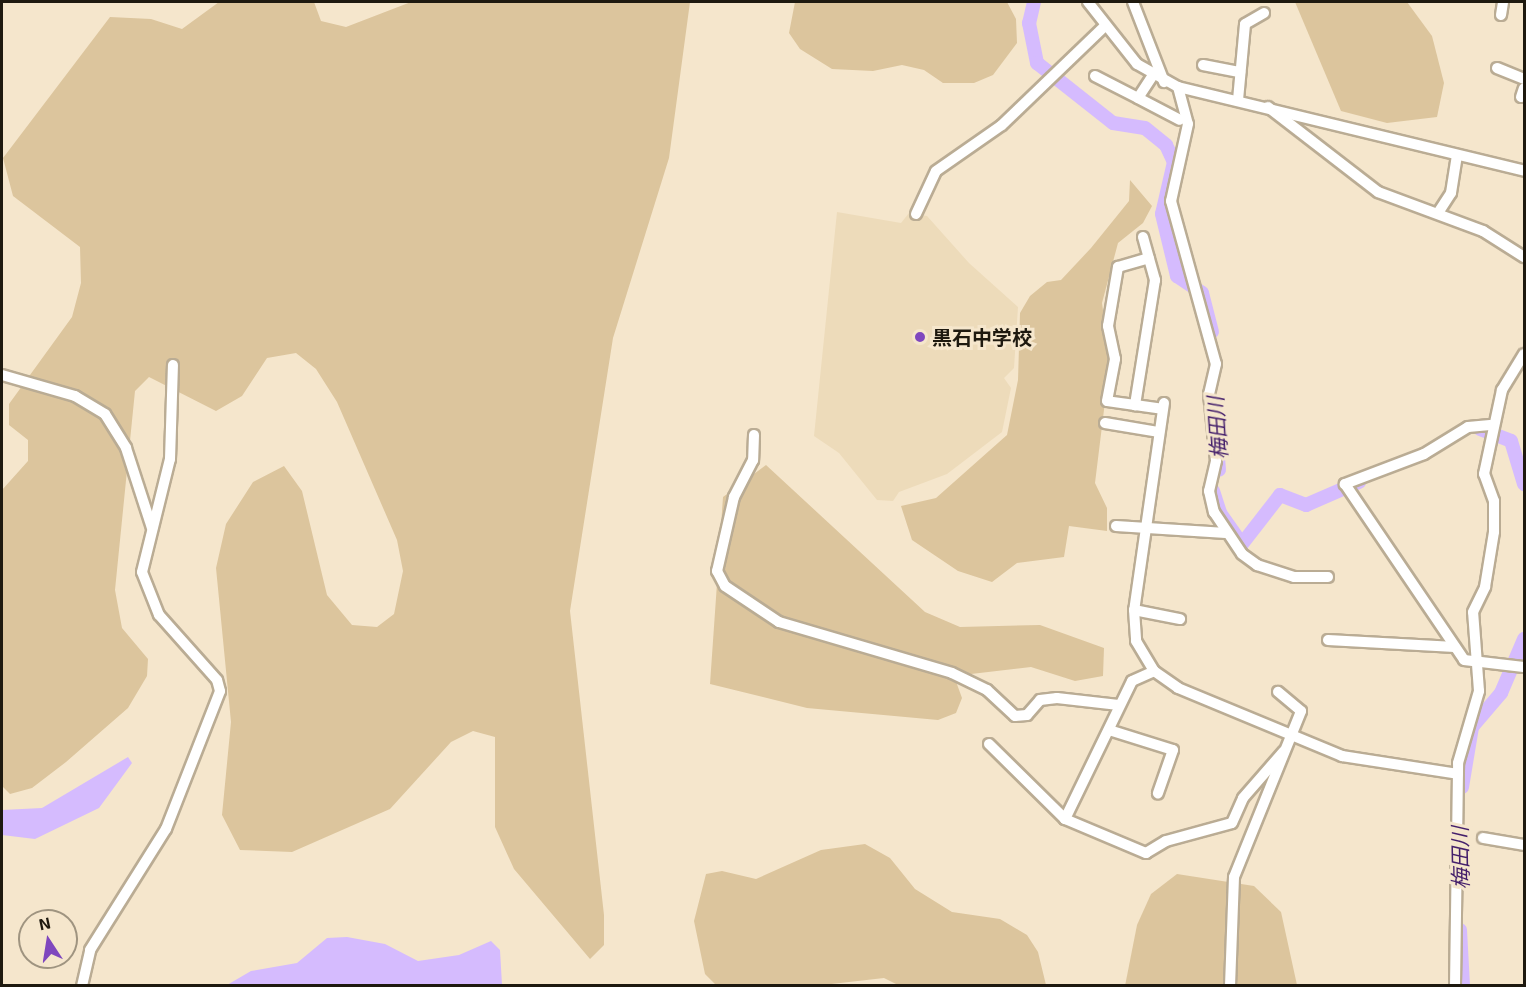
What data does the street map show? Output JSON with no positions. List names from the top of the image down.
{
  "water": ["梅田川"],
  "places": ["黒石中学校"],
  "north": "top"
}
